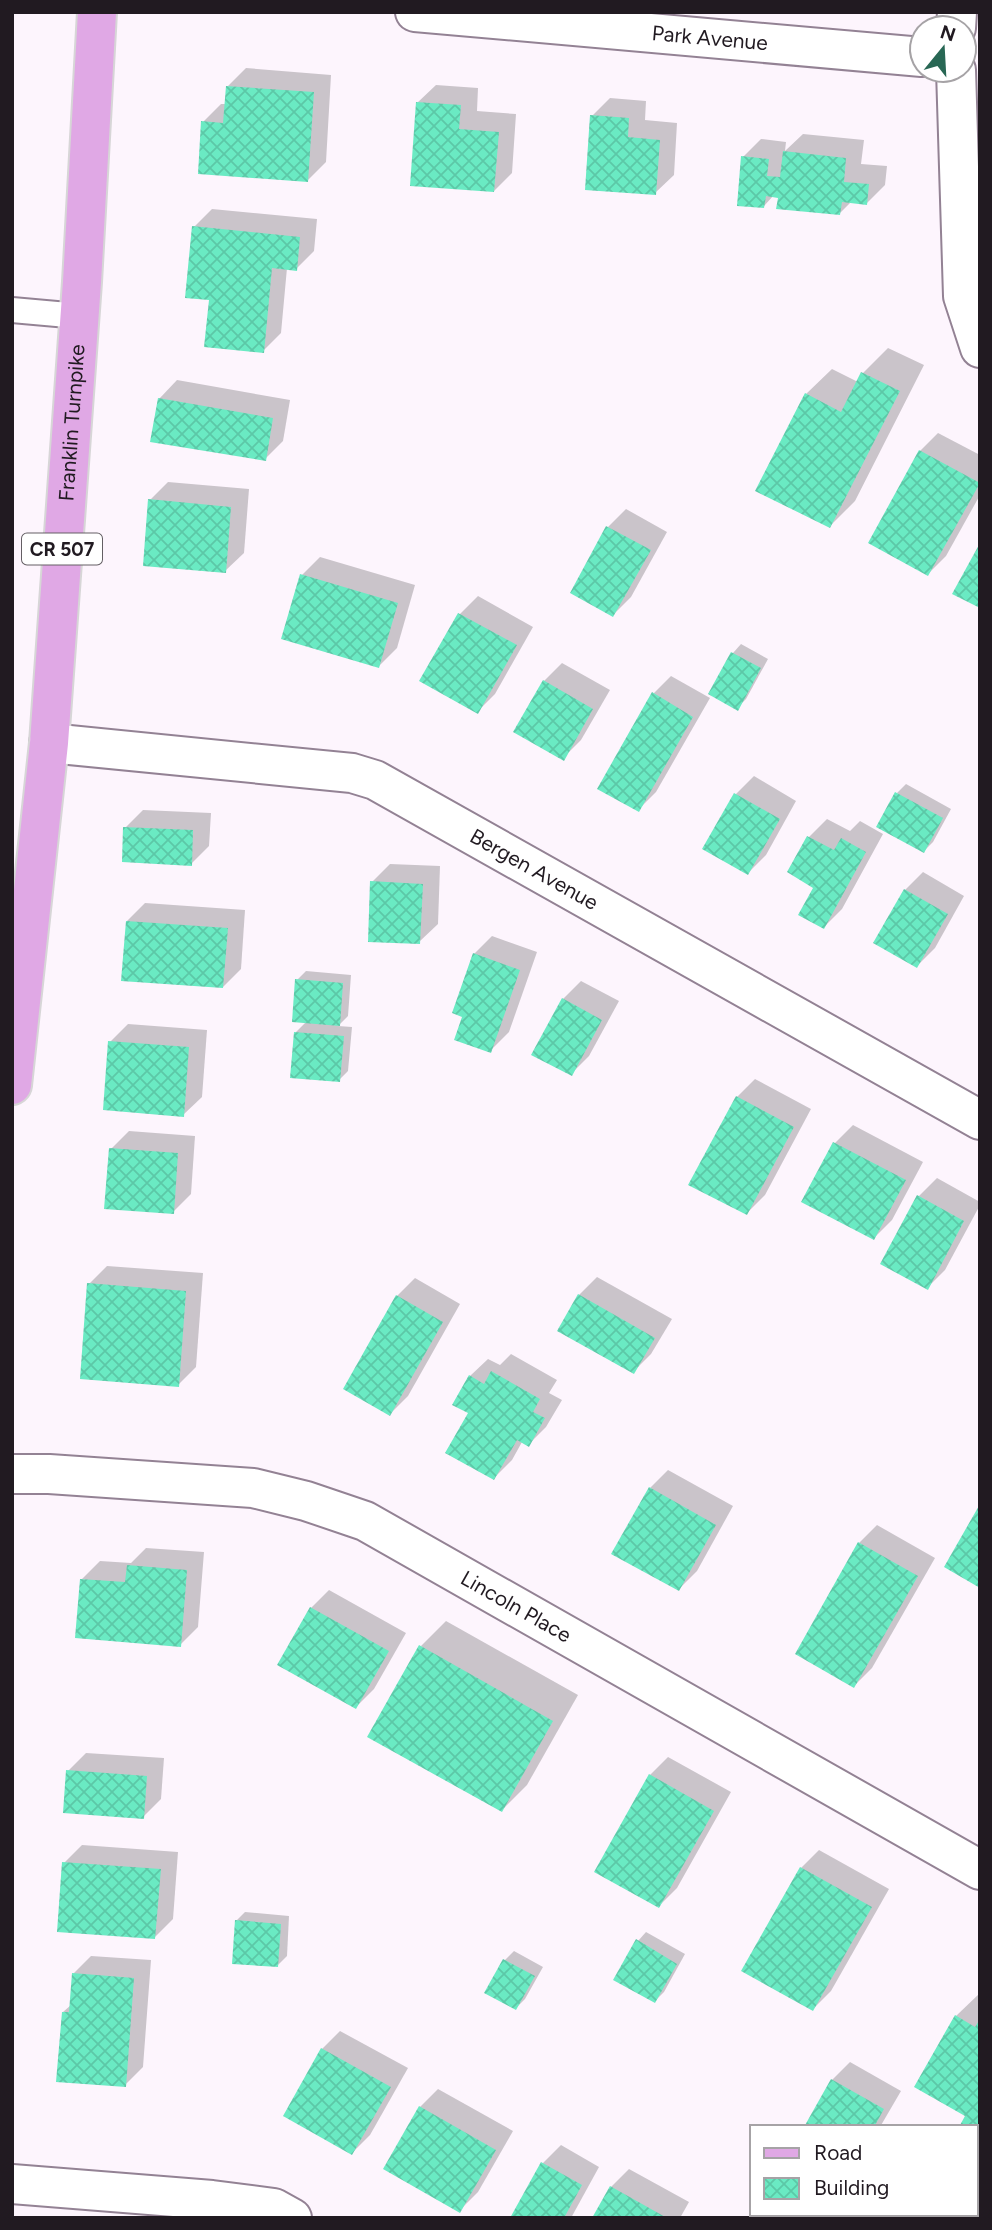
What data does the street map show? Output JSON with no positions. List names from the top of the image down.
{
  "streets": {
    "main road": ["Franklin Turnpike", "CR 507"],
    "street": ["Park Avenue", "Bergen Avenue", "Lincoln Place"]
  },
  "crossings": [
    ["Franklin Turnpike", "Bergen Avenue"]
  ],
  "legend": ["Road", "Building"],
  "north": "top"
}
